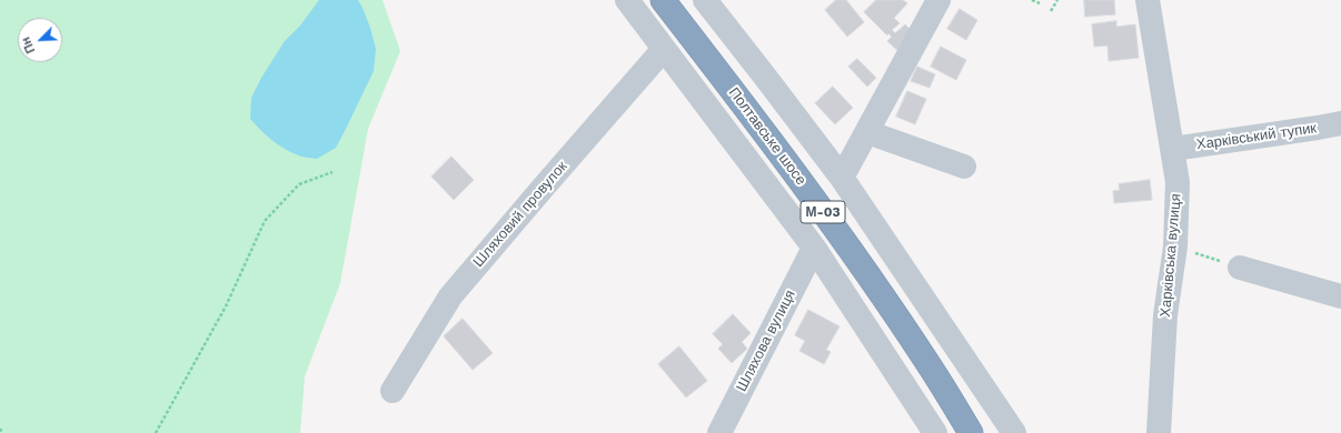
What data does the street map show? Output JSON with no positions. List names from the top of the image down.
{
  "streets": {
    "highway": ["Полтавське шосе", "М-03"],
    "street": [
      "Харківський тупик",
      "Шляховий провулок",
      "Харківська вулиця",
      "Шляхова вулиця"
    ]
  },
  "crossings": [
    ["Харківський тупик", "Харківська вулиця"]
  ],
  "north": "bottom left"
}
